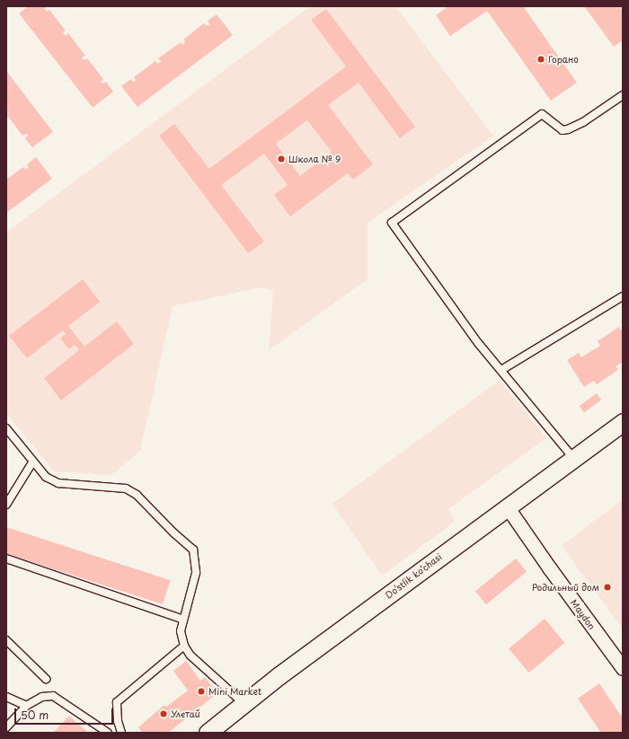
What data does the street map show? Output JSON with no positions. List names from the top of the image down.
{
  "streets": {
    "street": ["Do‘stlik ko‘chasi", "Maydon"]
  },
  "crossings": [
    ["Do‘stlik ko‘chasi", "Maydon"]
  ],
  "places": [
    "Горано",
    "Школа № 9",
    "Родильный дом",
    "Mini Market",
    "Улетай"
  ],
  "scale_bar": "50 m"
}
